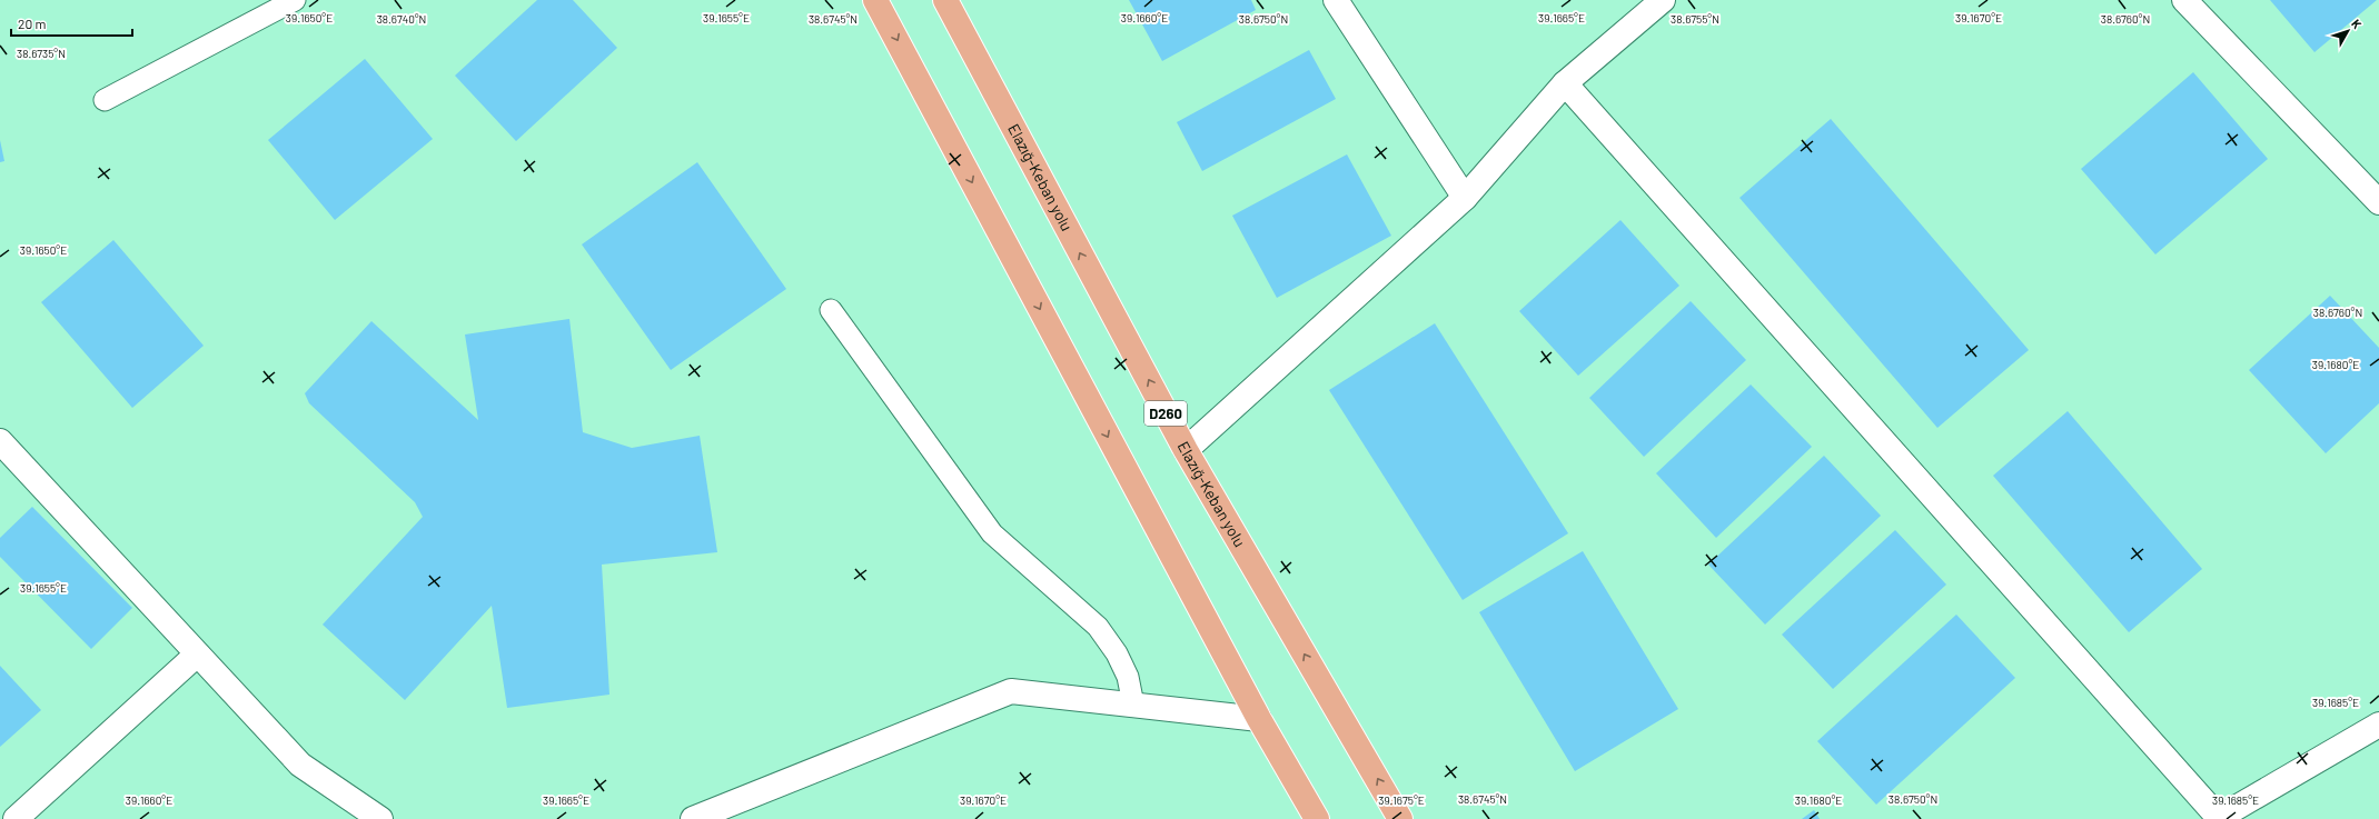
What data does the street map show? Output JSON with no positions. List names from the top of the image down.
{
  "streets": {
    "highway": ["Elazığ-Keban yolu", "D260"]
  },
  "scale_bar": "20 m",
  "north": "top right",
  "coordinates": [
    "39.1660°E",
    "39.1665°E",
    "39.1670°E",
    "39.1650°E",
    "39.1655°E",
    "38.6740°N",
    "38.6745°N",
    "38.6750°N",
    "38.6755°N",
    "38.6760°N",
    "38.6735°N",
    "39.1680°E",
    "39.1685°E",
    "39.1675°E"
  ]
}
